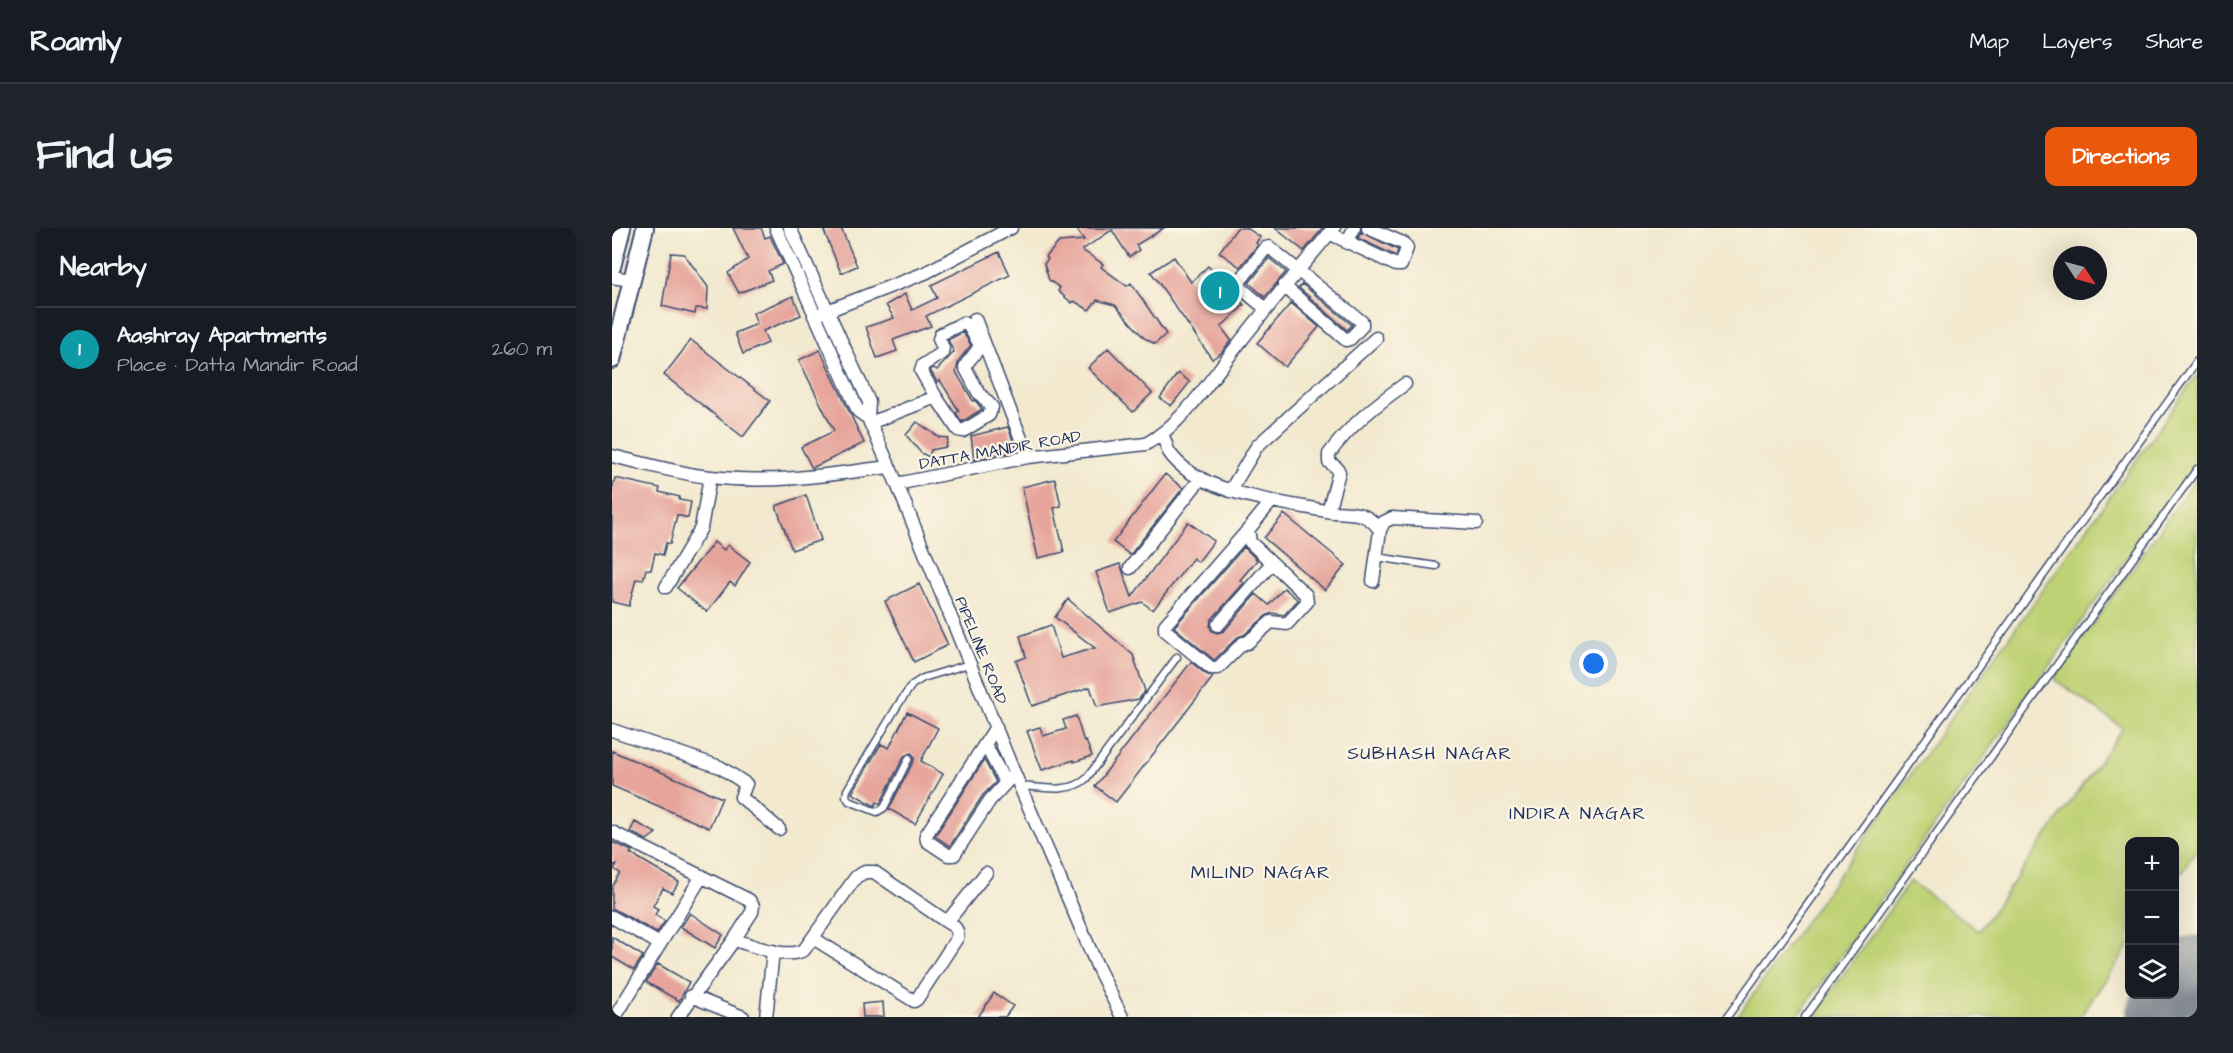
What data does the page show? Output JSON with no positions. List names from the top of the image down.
{
  "streets": {
    "street": ["DATTA MANDIR ROAD", "PIPELINE ROAD"]
  },
  "crossings": [
    ["DATTA MANDIR ROAD", "PIPELINE ROAD"]
  ],
  "districts": ["SUBHASH NAGAR", "INDIRA NAGAR", "MILIND NAGAR"],
  "north": "bottom right",
  "page": {
    "header": "Roamly",
    "nav": ["Map", "Layers", "Share"],
    "title": "Find us",
    "buttons": "Directions",
    "heading": "Nearby",
    "pins": "1",
    "list": [
      {
        "mark": "1",
        "name": "Aashray Apartments",
        "note": "Place · Datta Mandir Road",
        "value": "260 m"
      }
    ],
    "map_buttons": ["+", "−"]
  }
}
